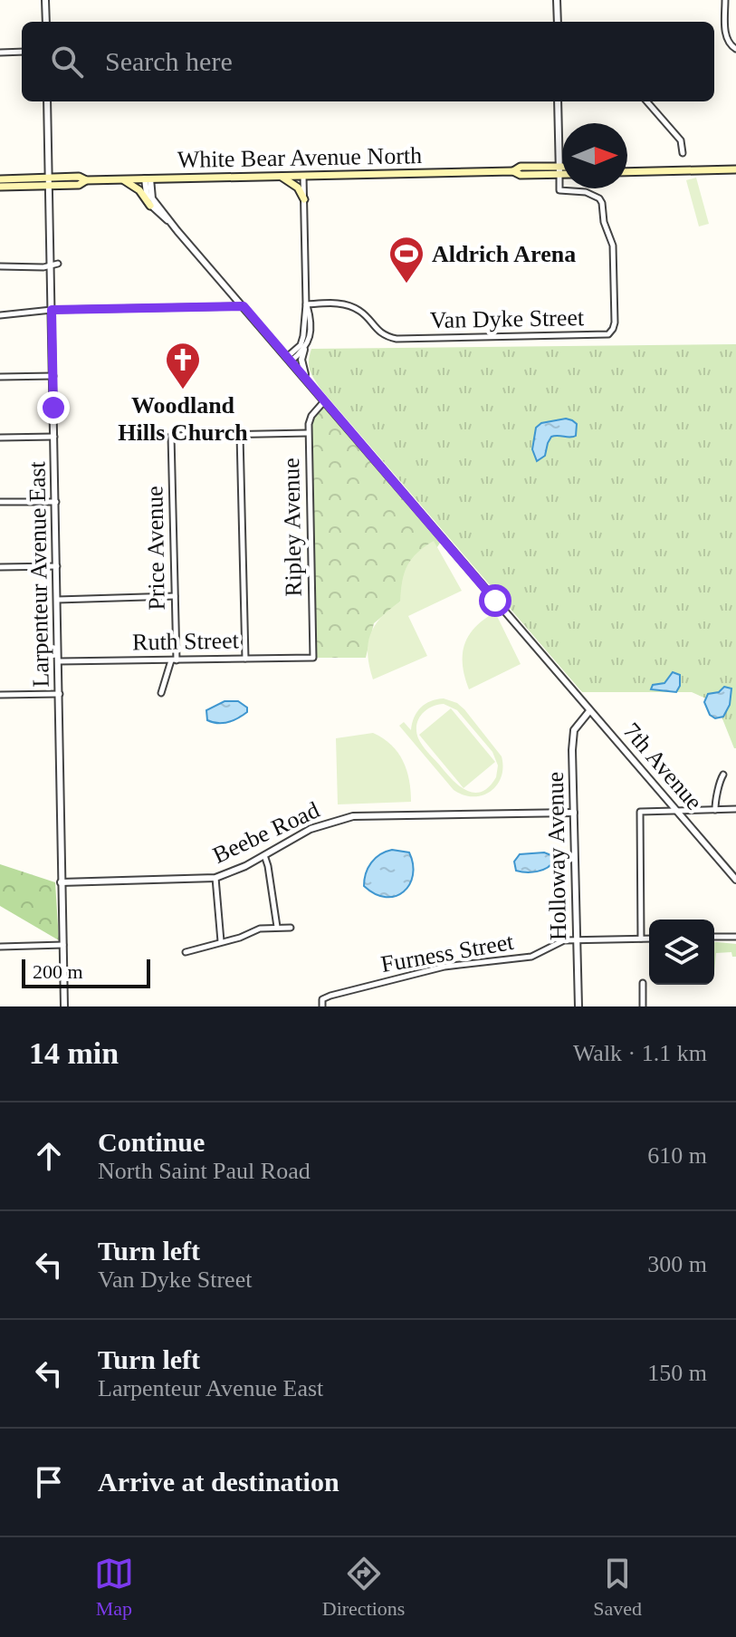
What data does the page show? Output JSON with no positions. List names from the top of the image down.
{
  "streets": {
    "main road": ["White Bear Avenue North"],
    "street": [
      "Van Dyke Street",
      "Ripley Avenue",
      "Price Avenue",
      "Larpenteur Avenue East",
      "Ruth Street",
      "7th Avenue",
      "Beebe Road",
      "Holloway Avenue",
      "Furness Street"
    ]
  },
  "crossings": [
    ["White Bear Avenue North", "Van Dyke Street"],
    ["White Bear Avenue North", "Larpenteur Avenue East"],
    ["Ripley Avenue", "Ruth Street"],
    ["Ripley Avenue", "7th Avenue"],
    ["Price Avenue", "Ruth Street"],
    ["Larpenteur Avenue East", "Ruth Street"],
    ["Larpenteur Avenue East", "Beebe Road"],
    ["7th Avenue", "Holloway Avenue"],
    ["Beebe Road", "Holloway Avenue"],
    ["Holloway Avenue", "Furness Street"]
  ],
  "places": {
    "sports": ["Aldrich Arena"],
    "church": ["Woodland Hills Church"]
  },
  "scale_bar": "200 m",
  "north": "right",
  "page": {
    "search": "Search here",
    "scale": "200 m",
    "heading": ["14 min", "Walk · 1.1 km"],
    "list": [
      ["Continue", "North Saint Paul Road", "610 m"],
      ["Turn left", "Van Dyke Street", "300 m"],
      ["Turn left", "Larpenteur Avenue East", "150 m"],
      "Arrive at destination"
    ],
    "nav": ["Map", "Directions", "Saved"]
  }
}
